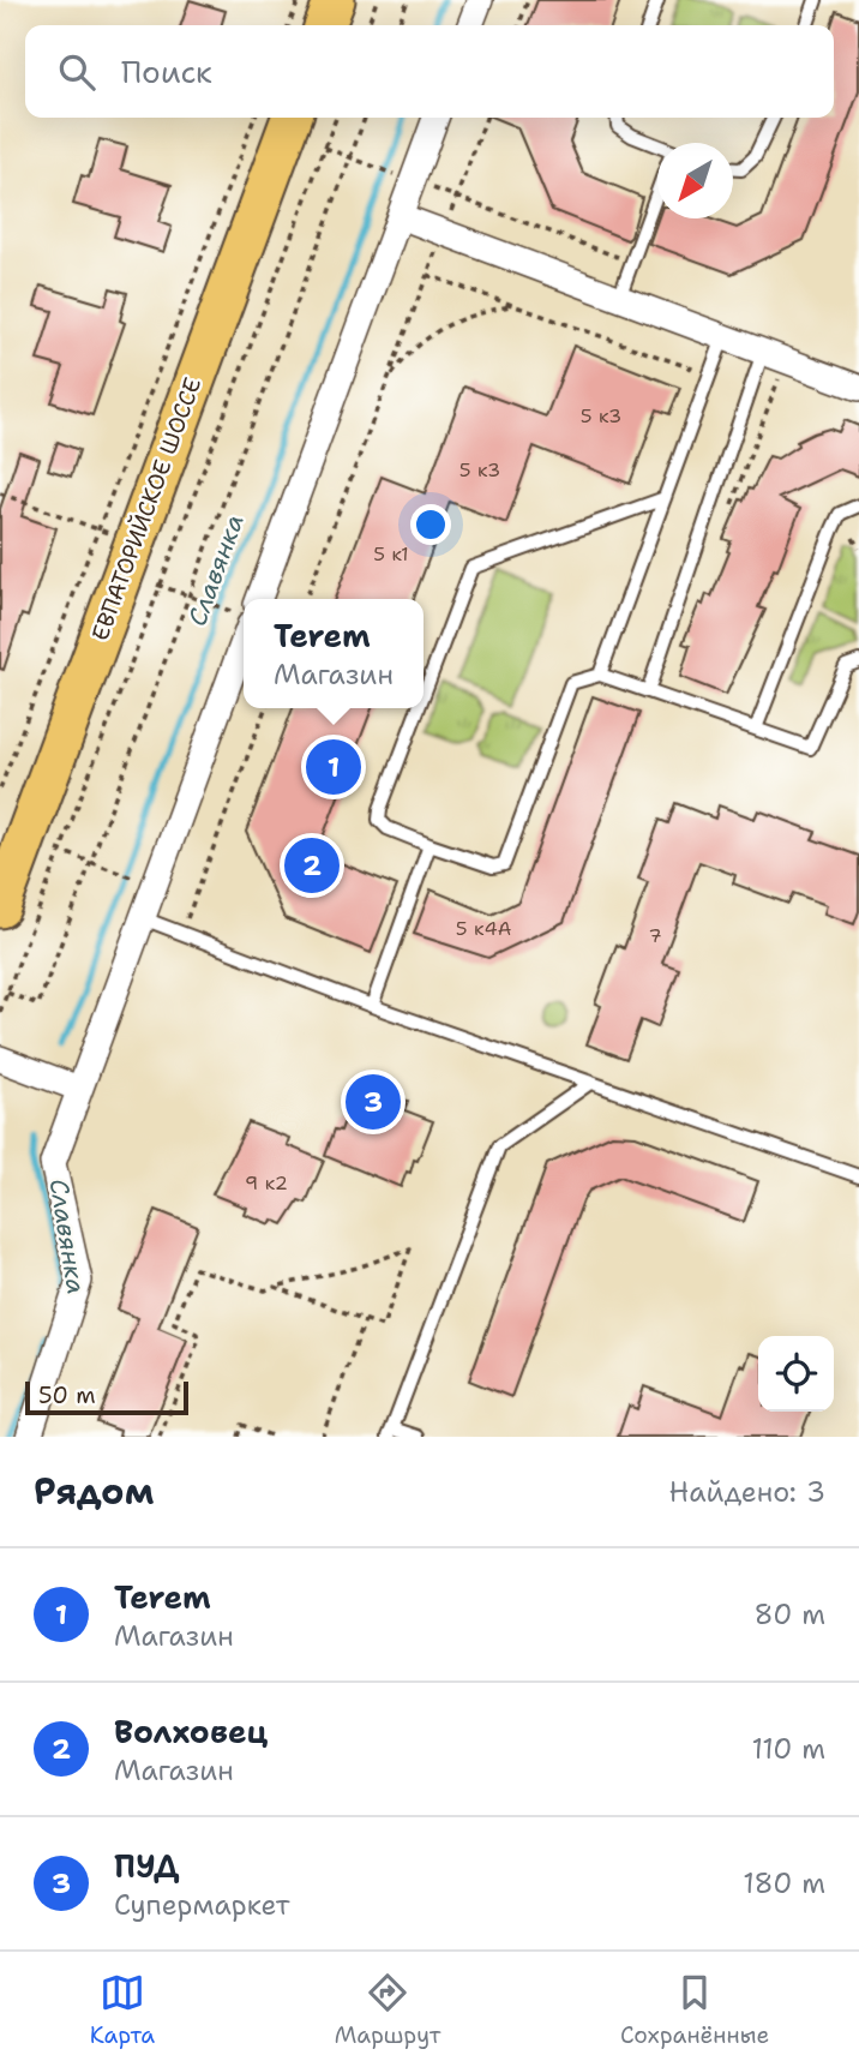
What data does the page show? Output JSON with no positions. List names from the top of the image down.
{
  "streets": {
    "main road": ["ЕВПАТОРИЙСКОЕ ШОССЕ"]
  },
  "water": ["Славянка"],
  "house_numbers": [
    "5 к3",
    "5 к3",
    "5 к1",
    "5 к4А",
    "7",
    "9 к2"
  ],
  "scale_bar": "50 m",
  "north": "bottom left",
  "page": {
    "search": "Поиск",
    "popup": ["Terem", "Магазин"],
    "pins": ["1", "2", "3"],
    "scale": "50 m",
    "heading": ["Рядом", "Найдено: 3"],
    "list": [
      {
        "mark": "1",
        "name": "Terem",
        "note": "Магазин",
        "value": "80 m"
      },
      {
        "mark": "2",
        "name": "Волховец",
        "note": "Магазин",
        "value": "110 m"
      },
      {
        "mark": "3",
        "name": "ПУД",
        "note": "Супермаркет",
        "value": "180 m"
      }
    ],
    "nav": ["Карта", "Маршрут", "Сохранённые"]
  }
}
